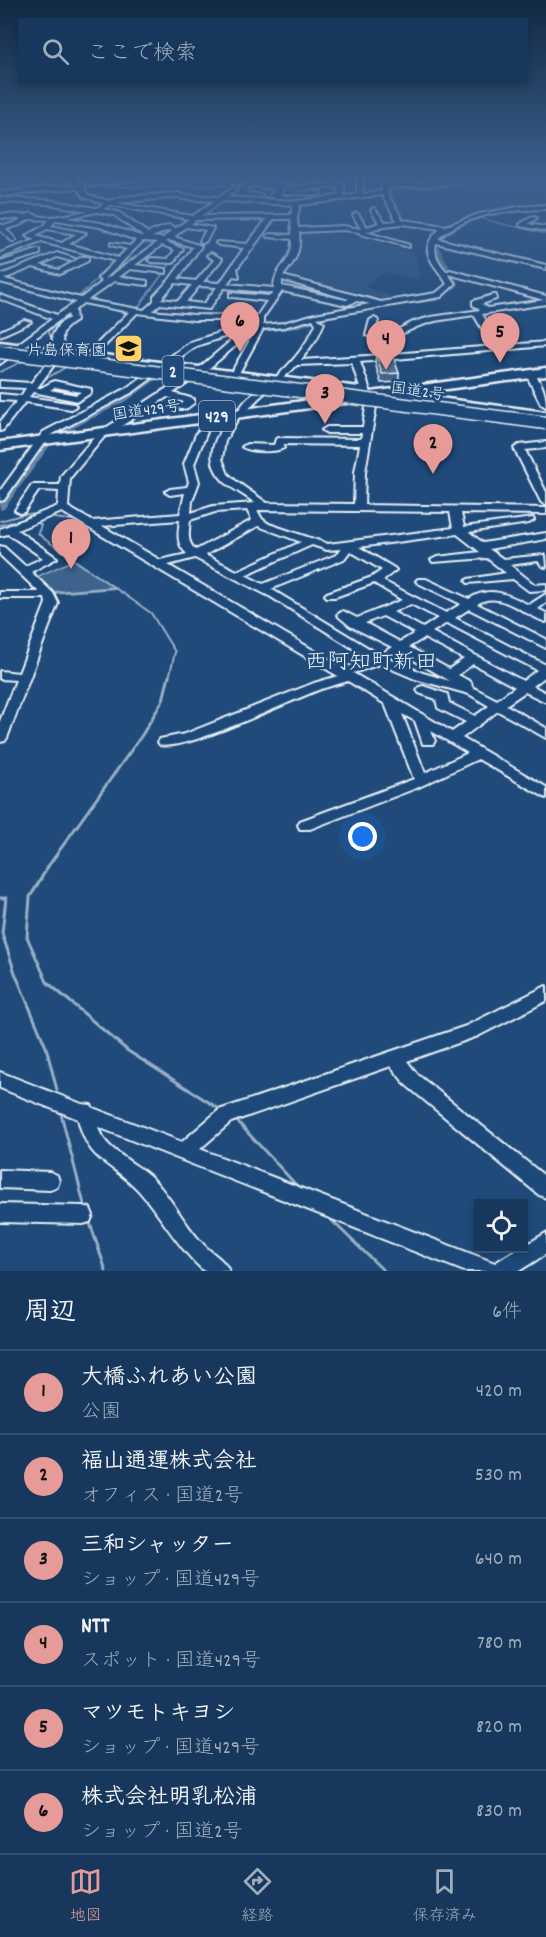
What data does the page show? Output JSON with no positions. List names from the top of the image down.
{
  "streets": {
    "highway": [
      "2",
      "国道2号",
      "国道429号",
      "429"
    ]
  },
  "districts": ["西阿知町新田"],
  "places": {
    "school or university": ["片島保育園"]
  },
  "page": {
    "search": "ここで検索",
    "pins": [
      "6",
      "5",
      "4",
      "3",
      "2",
      "1"
    ],
    "heading": ["周辺", "6件"],
    "list": [
      {
        "mark": "1",
        "name": "大橋ふれあい公園",
        "note": "公園",
        "value": "420 m"
      },
      {
        "mark": "2",
        "name": "福山通運株式会社",
        "note": "オフィス · 国道2号",
        "value": "530 m"
      },
      {
        "mark": "3",
        "name": "三和シャッター",
        "note": "ショップ · 国道429号",
        "value": "640 m"
      },
      {
        "mark": "4",
        "name": "NTT",
        "note": "スポット · 国道429号",
        "value": "780 m"
      },
      {
        "mark": "5",
        "name": "マツモトキヨシ",
        "note": "ショップ · 国道429号",
        "value": "820 m"
      },
      {
        "mark": "6",
        "name": "株式会社明乳松浦",
        "note": "ショップ · 国道2号",
        "value": "830 m"
      }
    ],
    "nav": ["地図", "経路", "保存済み"]
  }
}
